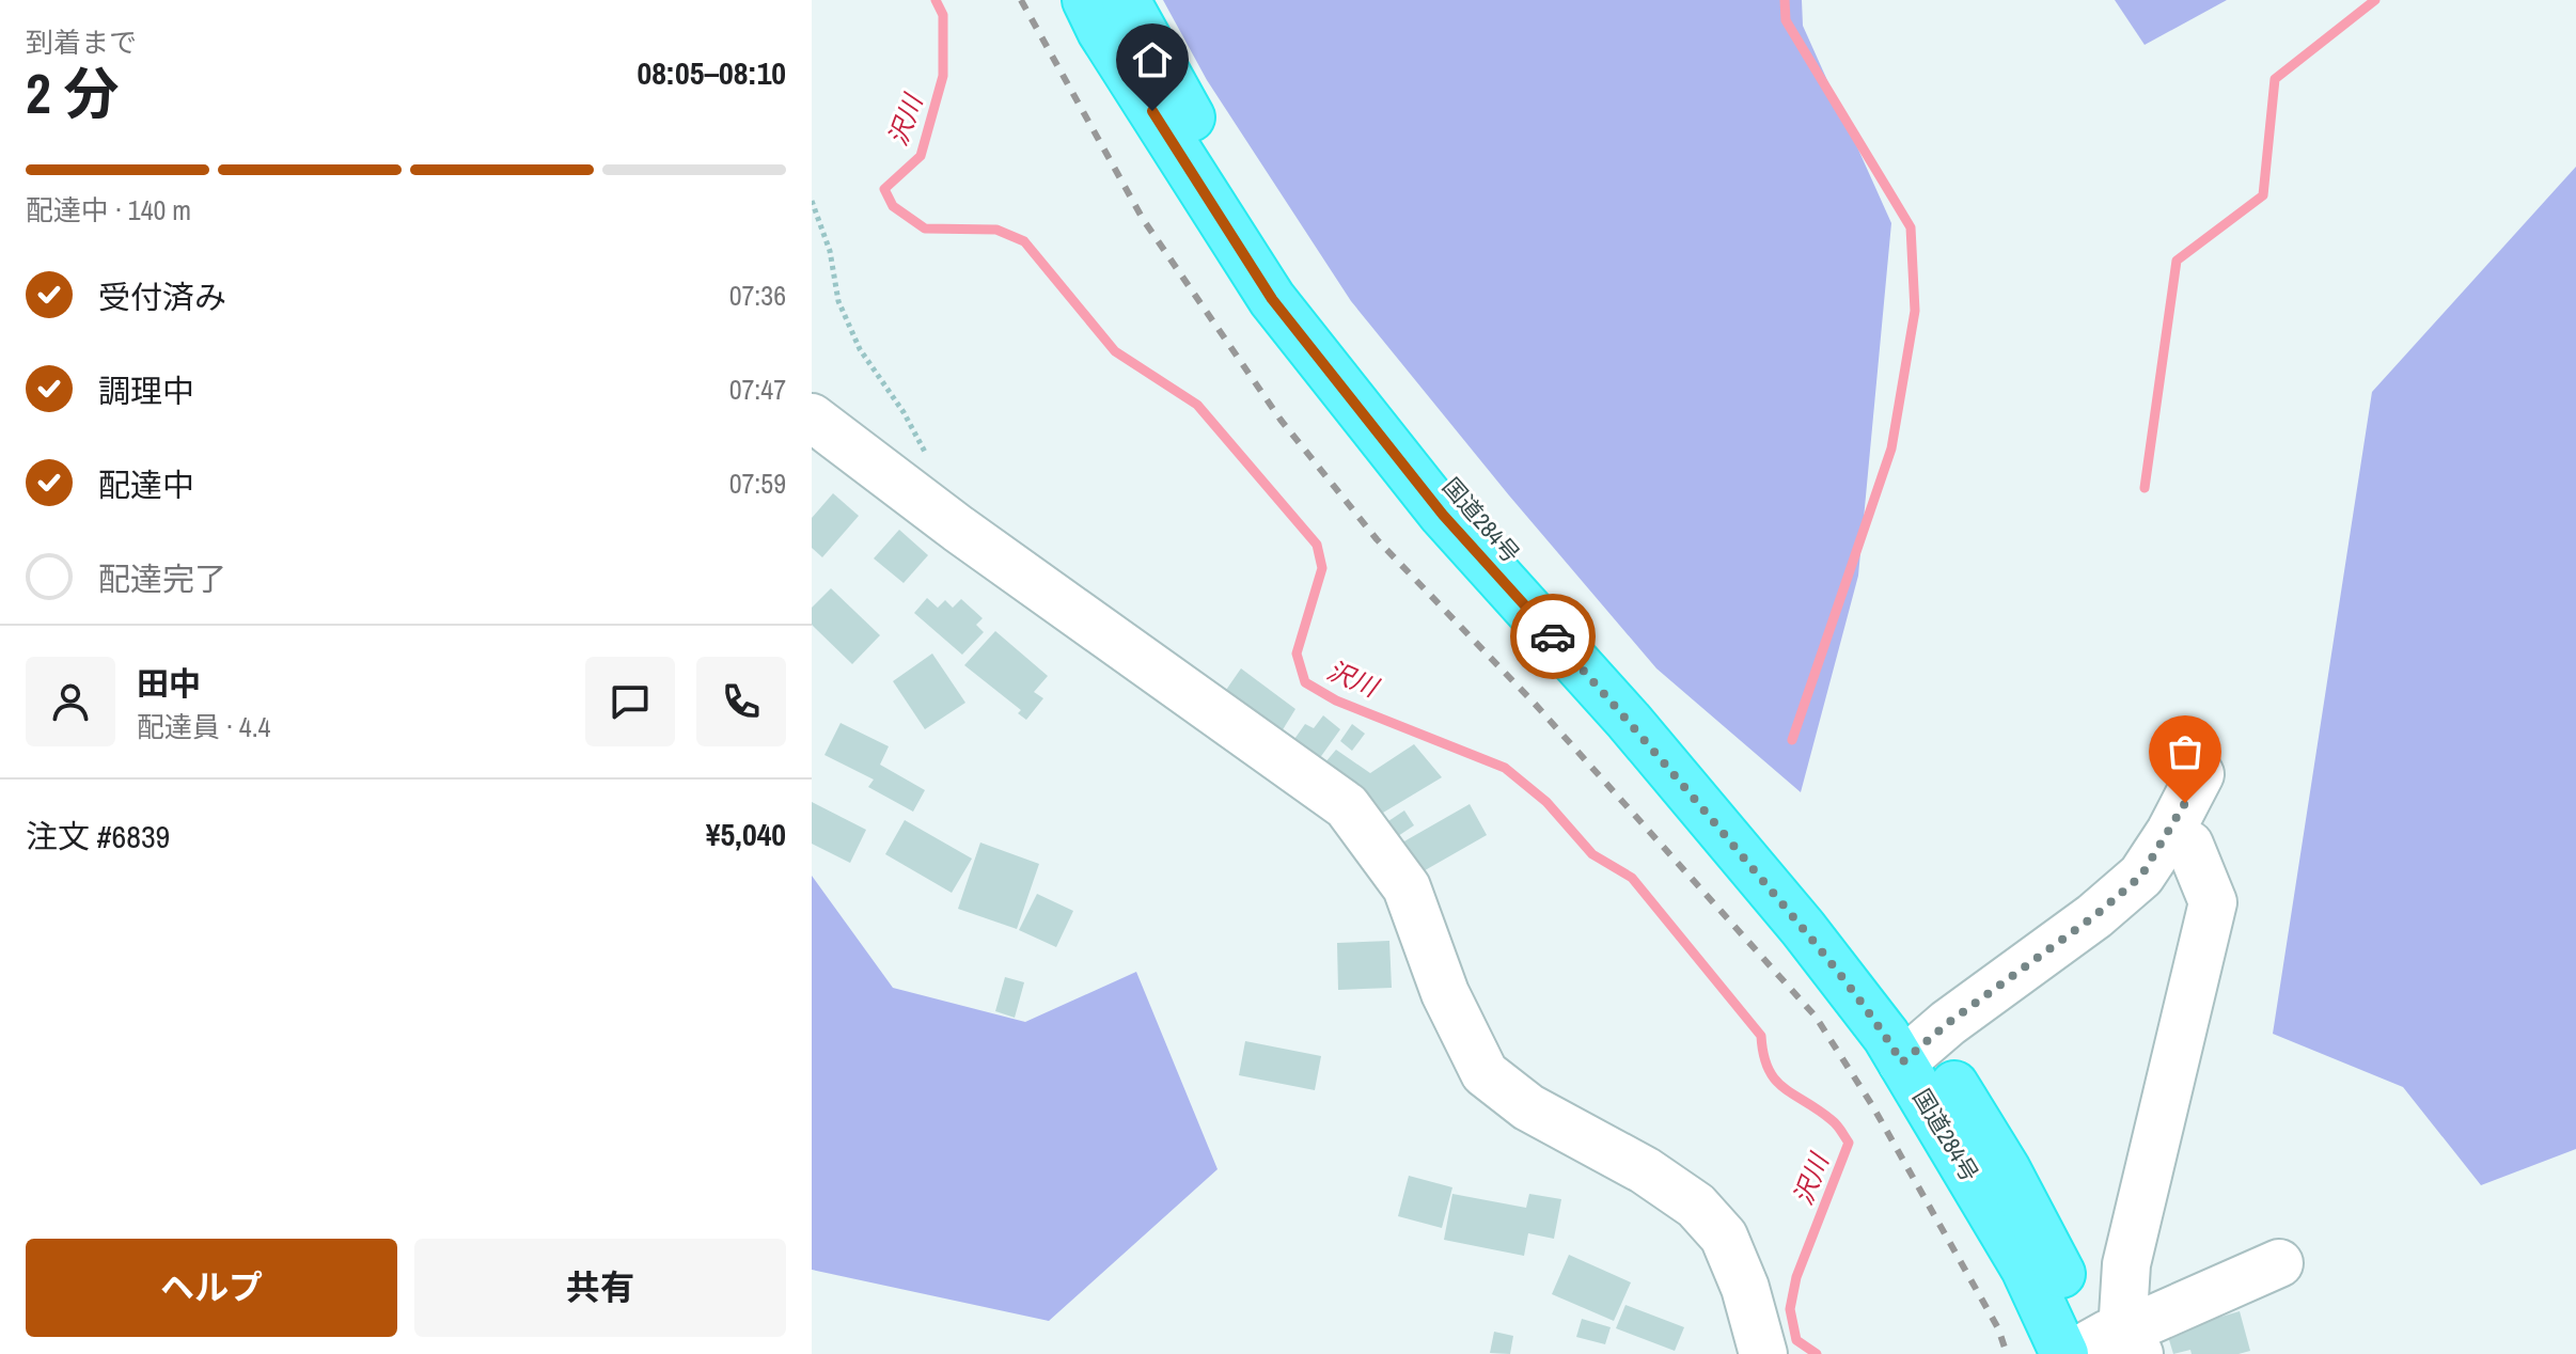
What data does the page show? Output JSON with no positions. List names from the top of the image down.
{
  "streets": {
    "highway": ["国道284号"]
  },
  "water": ["沢川"],
  "page": {
    "heading": ["2 分", "到着まで", "08:05–08:10"],
    "panel": [
      "田中",
      "配達員 · 4.4",
      "注文 #6839",
      "¥5,040"
    ],
    "bar": "配達中 · 140 m",
    "list": [
      ["受付済み", "07:36"],
      ["調理中", "07:47"],
      ["配達中", "07:59"],
      "配達完了"
    ],
    "buttons": ["ヘルプ", "共有"]
  }
}
